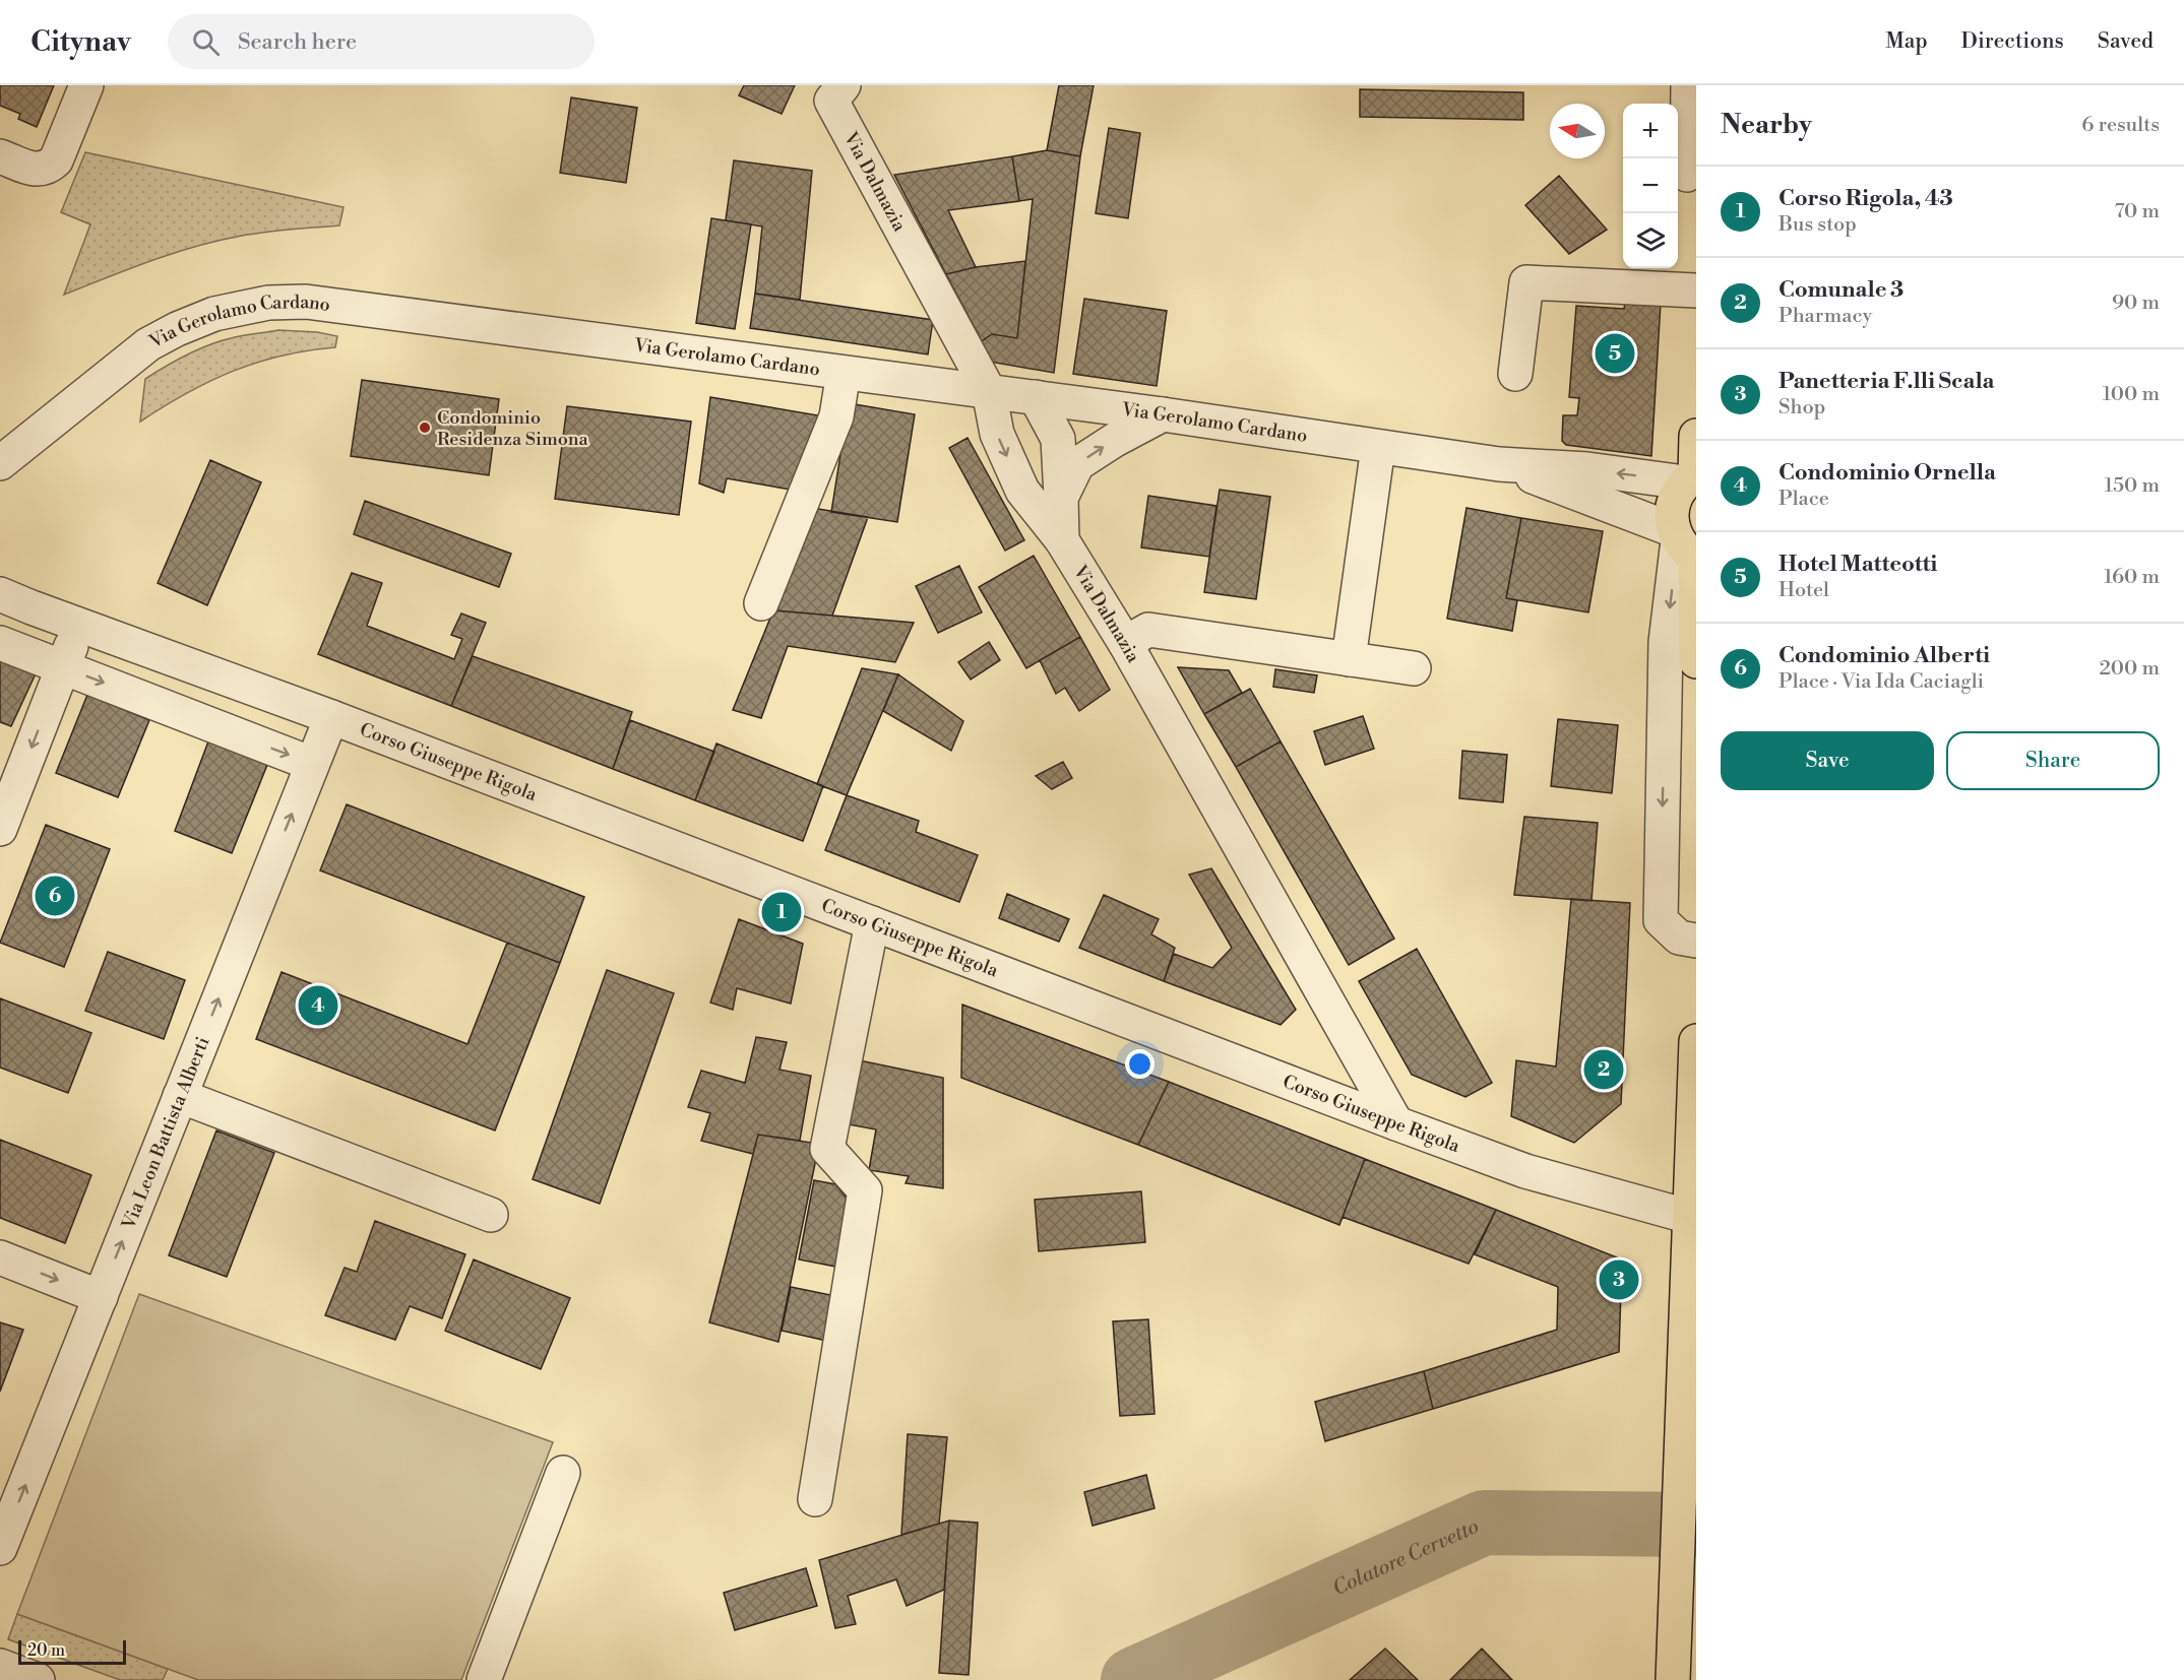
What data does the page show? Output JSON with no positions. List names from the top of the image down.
{
  "streets": {
    "street": [
      "Via Dalmazia",
      "Via Gerolamo Cardano",
      "Corso Giuseppe Rigola",
      "Via Leon Battista Alberti"
    ]
  },
  "crossings": [
    ["Via Dalmazia", "Via Gerolamo Cardano"],
    ["Via Dalmazia", "Corso Giuseppe Rigola"],
    ["Corso Giuseppe Rigola", "Via Leon Battista Alberti"]
  ],
  "one_way": ["Via Leon Battista Alberti"],
  "water": ["Colatore Cervetto"],
  "places": ["Condominio Residenza Simona"],
  "scale_bar": "20 m",
  "north": "left",
  "page": {
    "header": "Citynav",
    "search": "Search here",
    "nav": ["Map", "Directions", "Saved"],
    "heading": ["Nearby", "6 results"],
    "map_buttons": ["+", "−"],
    "list": [
      {
        "mark": "1",
        "name": "Corso Rigola, 43",
        "note": "Bus stop",
        "value": "70 m"
      },
      {
        "mark": "2",
        "name": "Comunale 3",
        "note": "Pharmacy",
        "value": "90 m"
      },
      {
        "mark": "3",
        "name": "Panetteria F.lli Scala",
        "note": "Shop",
        "value": "100 m"
      },
      {
        "mark": "4",
        "name": "Condominio Ornella",
        "note": "Place",
        "value": "150 m"
      },
      {
        "mark": "5",
        "name": "Hotel Matteotti",
        "note": "Hotel",
        "value": "160 m"
      },
      {
        "mark": "6",
        "name": "Condominio Alberti",
        "note": "Place · Via Ida Caciagli",
        "value": "200 m"
      }
    ],
    "pins": [
      "5",
      "6",
      "1",
      "4",
      "2",
      "3"
    ],
    "buttons": ["Save", "Share"],
    "scale": "20 m"
  }
}
